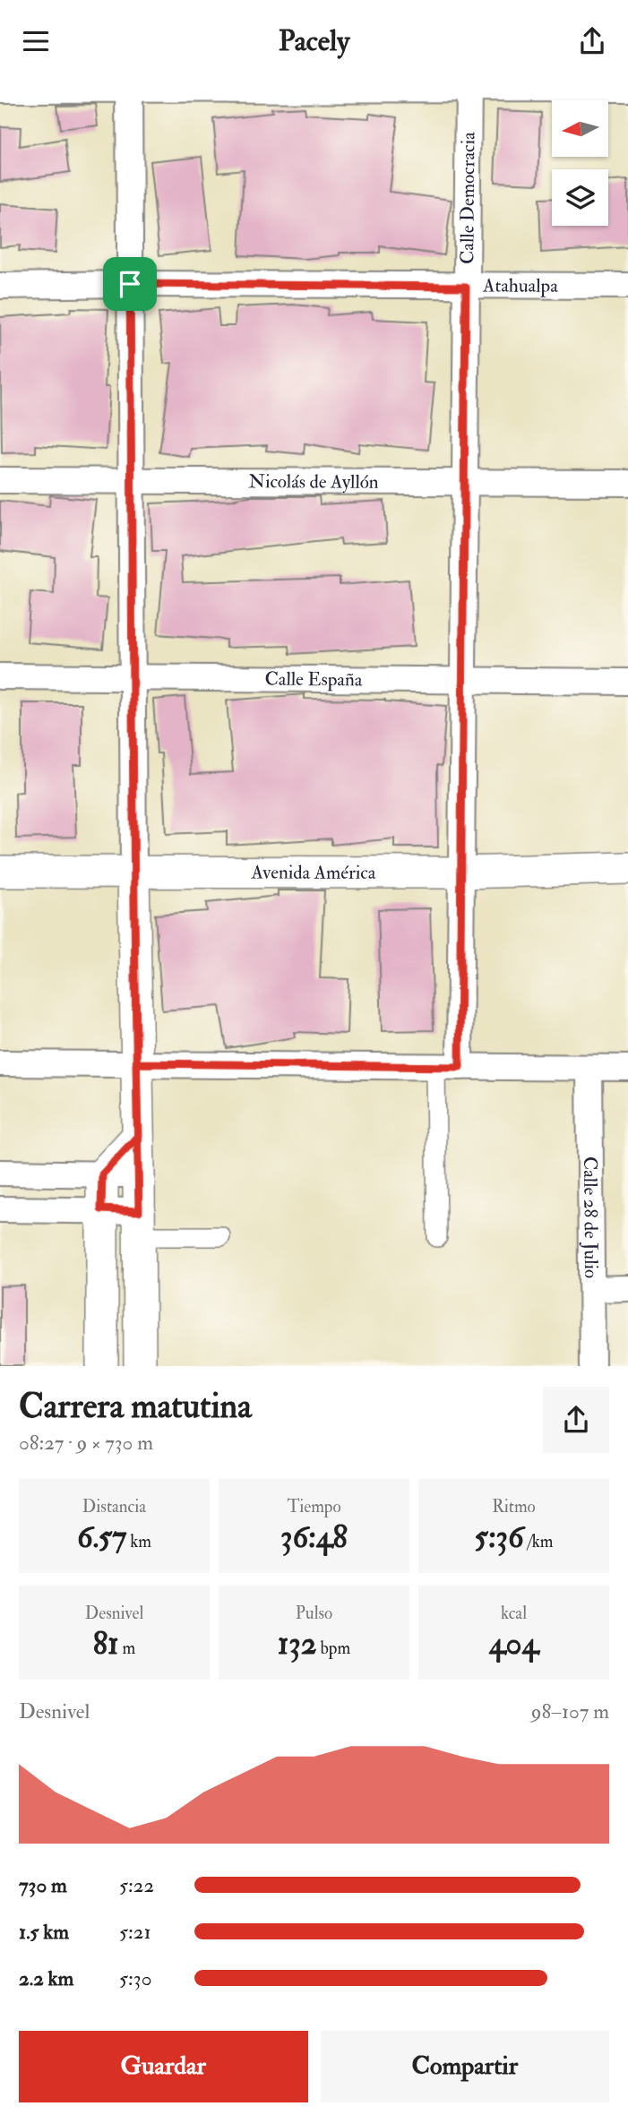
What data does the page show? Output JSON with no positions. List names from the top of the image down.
{
  "streets": {
    "street": [
      "Calle Democracia",
      "Atahualpa",
      "Nicolás de Ayllón",
      "Calle España",
      "Avenida América",
      "Calle 28 de Julio"
    ]
  },
  "crossings": [
    ["Calle Democracia", "Atahualpa"],
    ["Calle Democracia", "Nicolás de Ayllón"],
    ["Calle Democracia", "Calle España"],
    ["Calle Democracia", "Avenida América"]
  ],
  "north": "left",
  "page": {
    "header": "Pacely",
    "heading": ["Carrera matutina", "08:27 · 9 × 730 m"],
    "stats": [
      ["Distancia", "6.57 km"],
      ["Tiempo", "36:48"],
      ["Ritmo", "5:36 /km"],
      ["Desnivel", "81 m"],
      ["Pulso", "132 bpm"],
      ["kcal", "404"]
    ],
    "chart": ["Desnivel", "98–107 m"],
    "list": [
      {
        "name": "730 m",
        "note": "5:22"
      },
      {
        "name": "1.5 km",
        "note": "5:21"
      },
      {
        "name": "2.2 km",
        "note": "5:30"
      }
    ],
    "buttons": ["Guardar", "Compartir"]
  }
}
